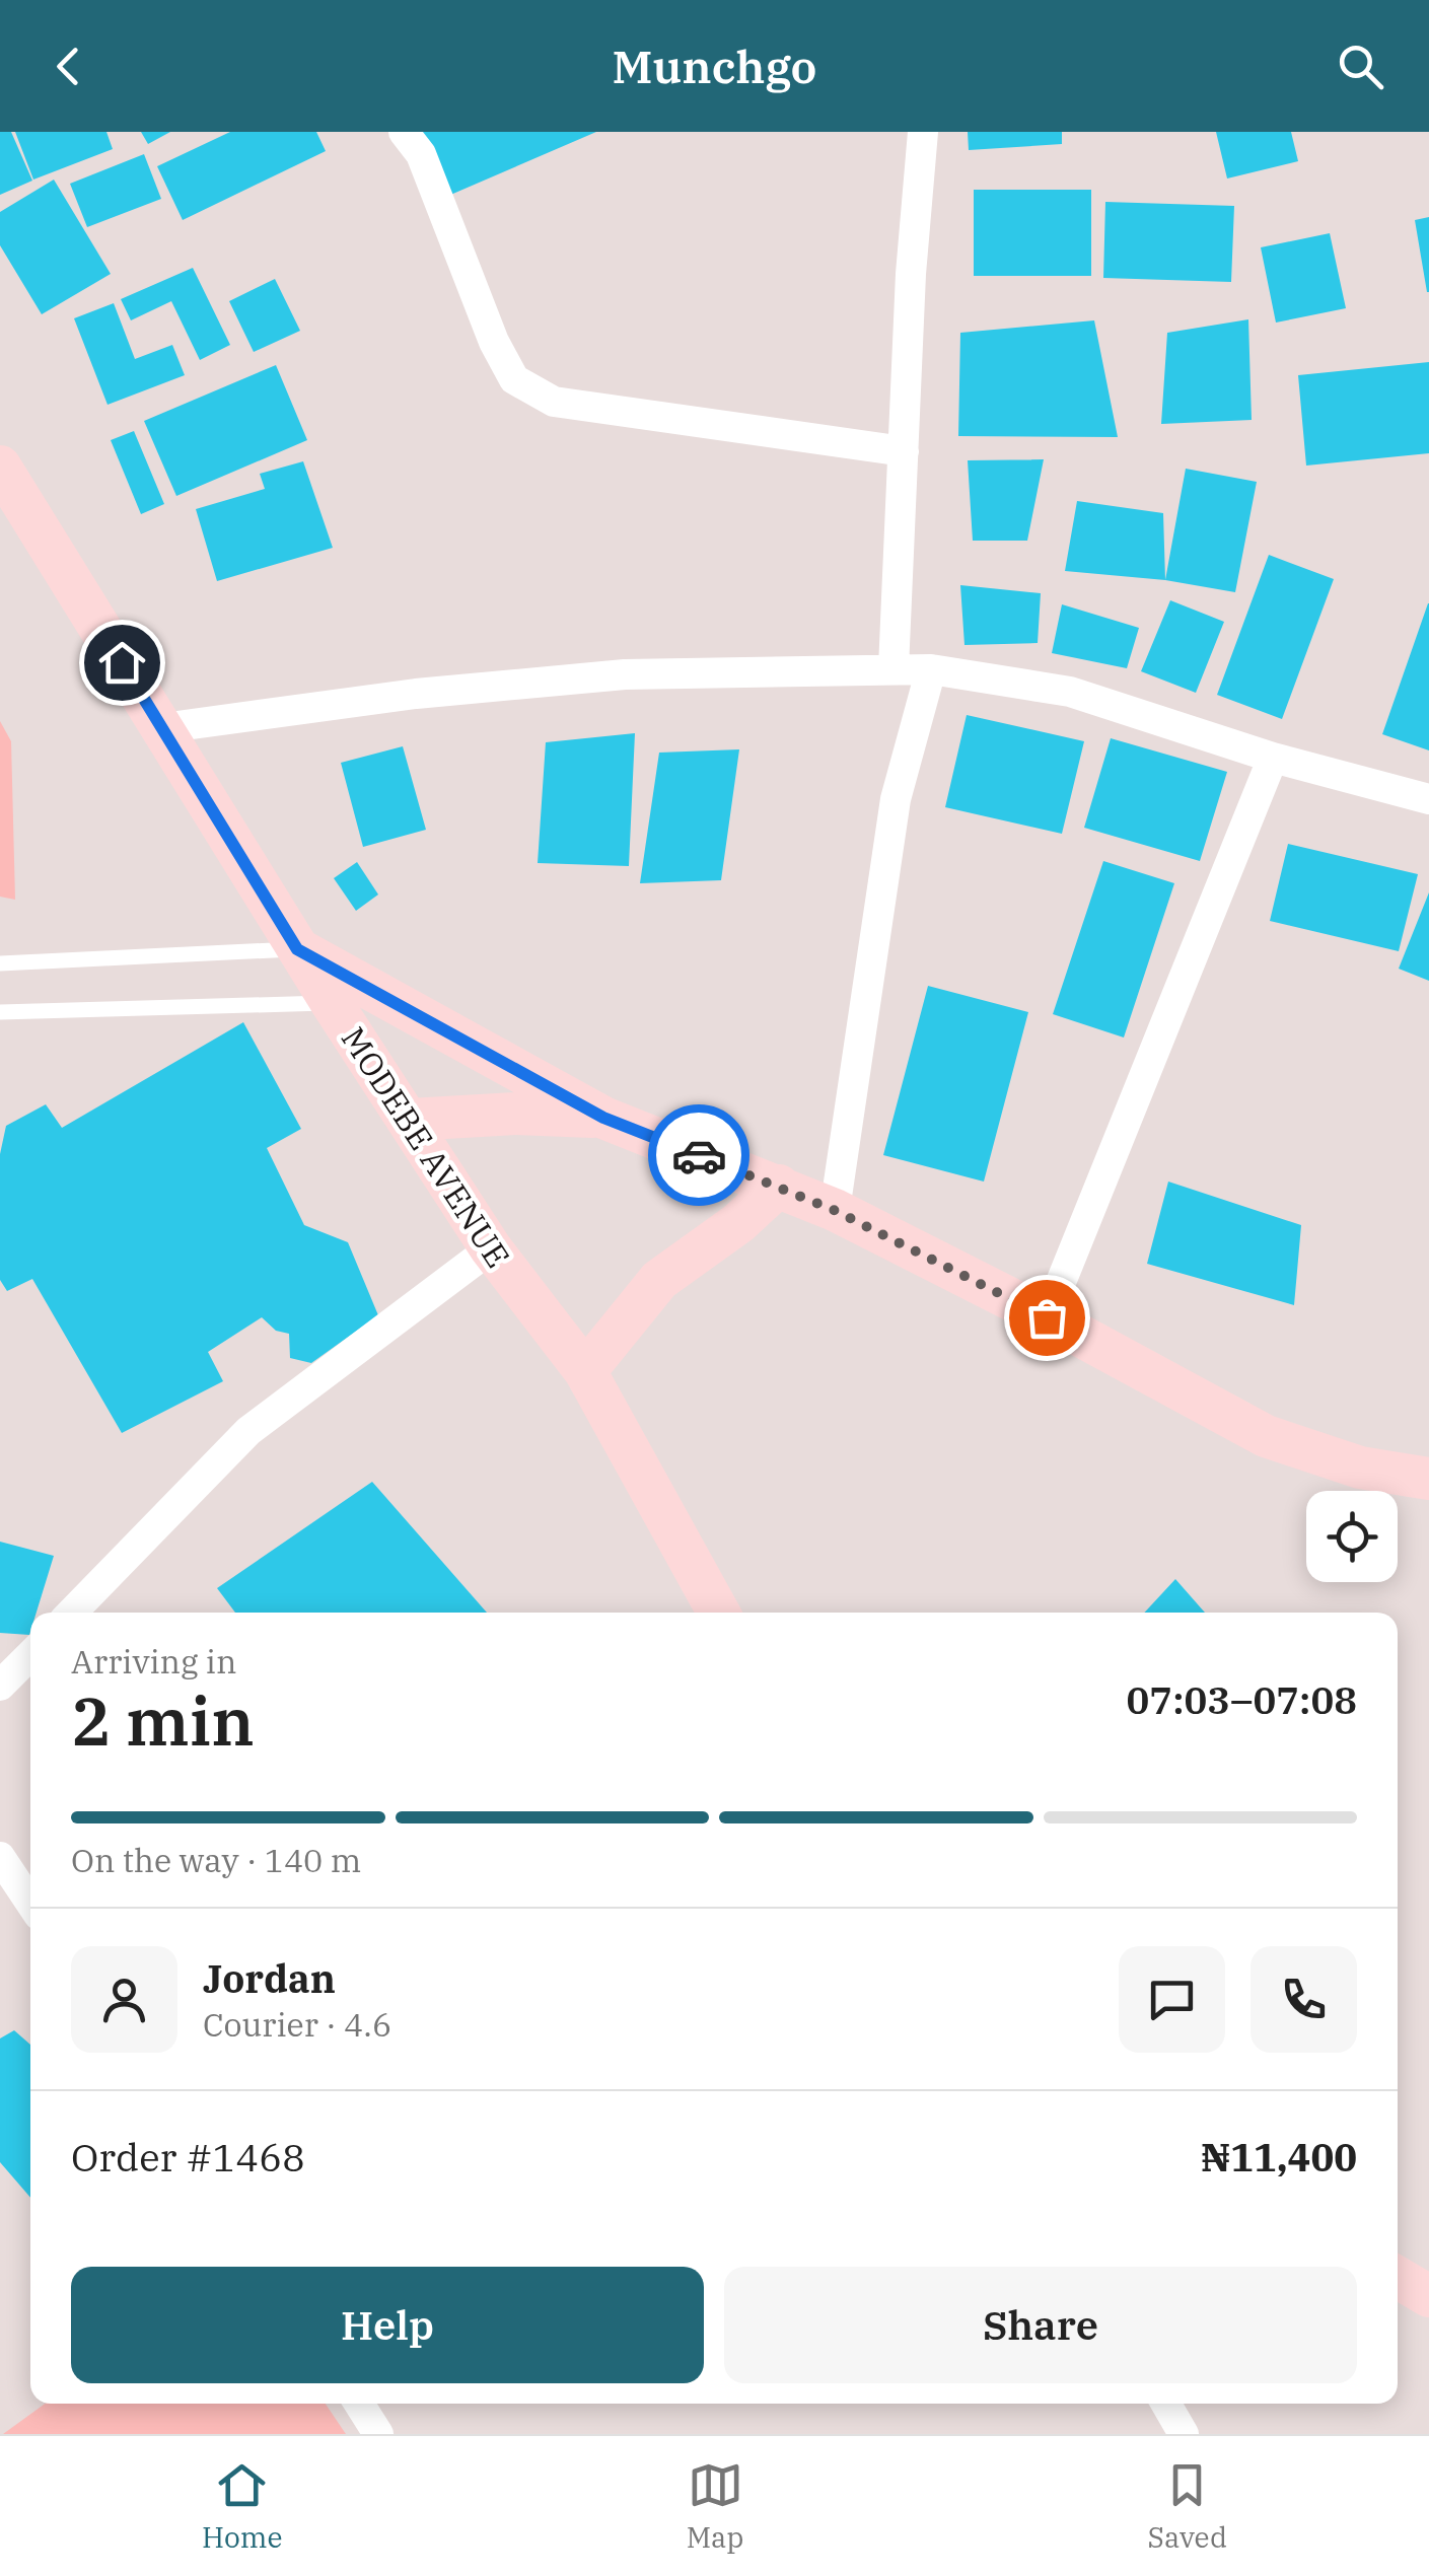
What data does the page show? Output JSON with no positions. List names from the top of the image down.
{
  "streets": {
    "street": ["MODEBE AVENUE"]
  },
  "page": {
    "header": "Munchgo",
    "heading": ["2 min", "Arriving in", "07:03–07:08"],
    "panel": [
      "Jordan",
      "Courier · 4.6",
      "Order #1468",
      "₦11,400"
    ],
    "bar": "On the way · 140 m",
    "buttons": ["Help", "Share"],
    "tabs": ["Home", "Map", "Saved"]
  }
}
